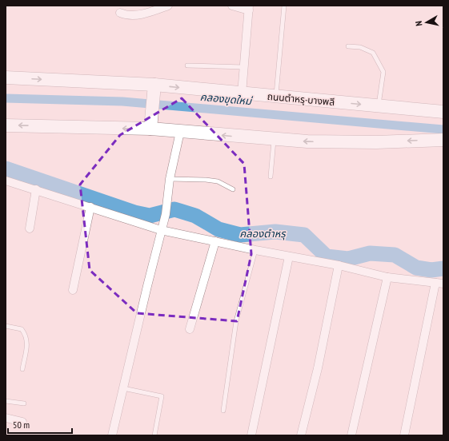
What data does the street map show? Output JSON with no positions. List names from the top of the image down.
{
  "streets": {
    "main road": ["ถนนตำหรุ-บางพลี"]
  },
  "water": ["คลองขุดใหม่", "คลองตำหรุ"],
  "scale_bar": "50 m",
  "north": "left"
}
